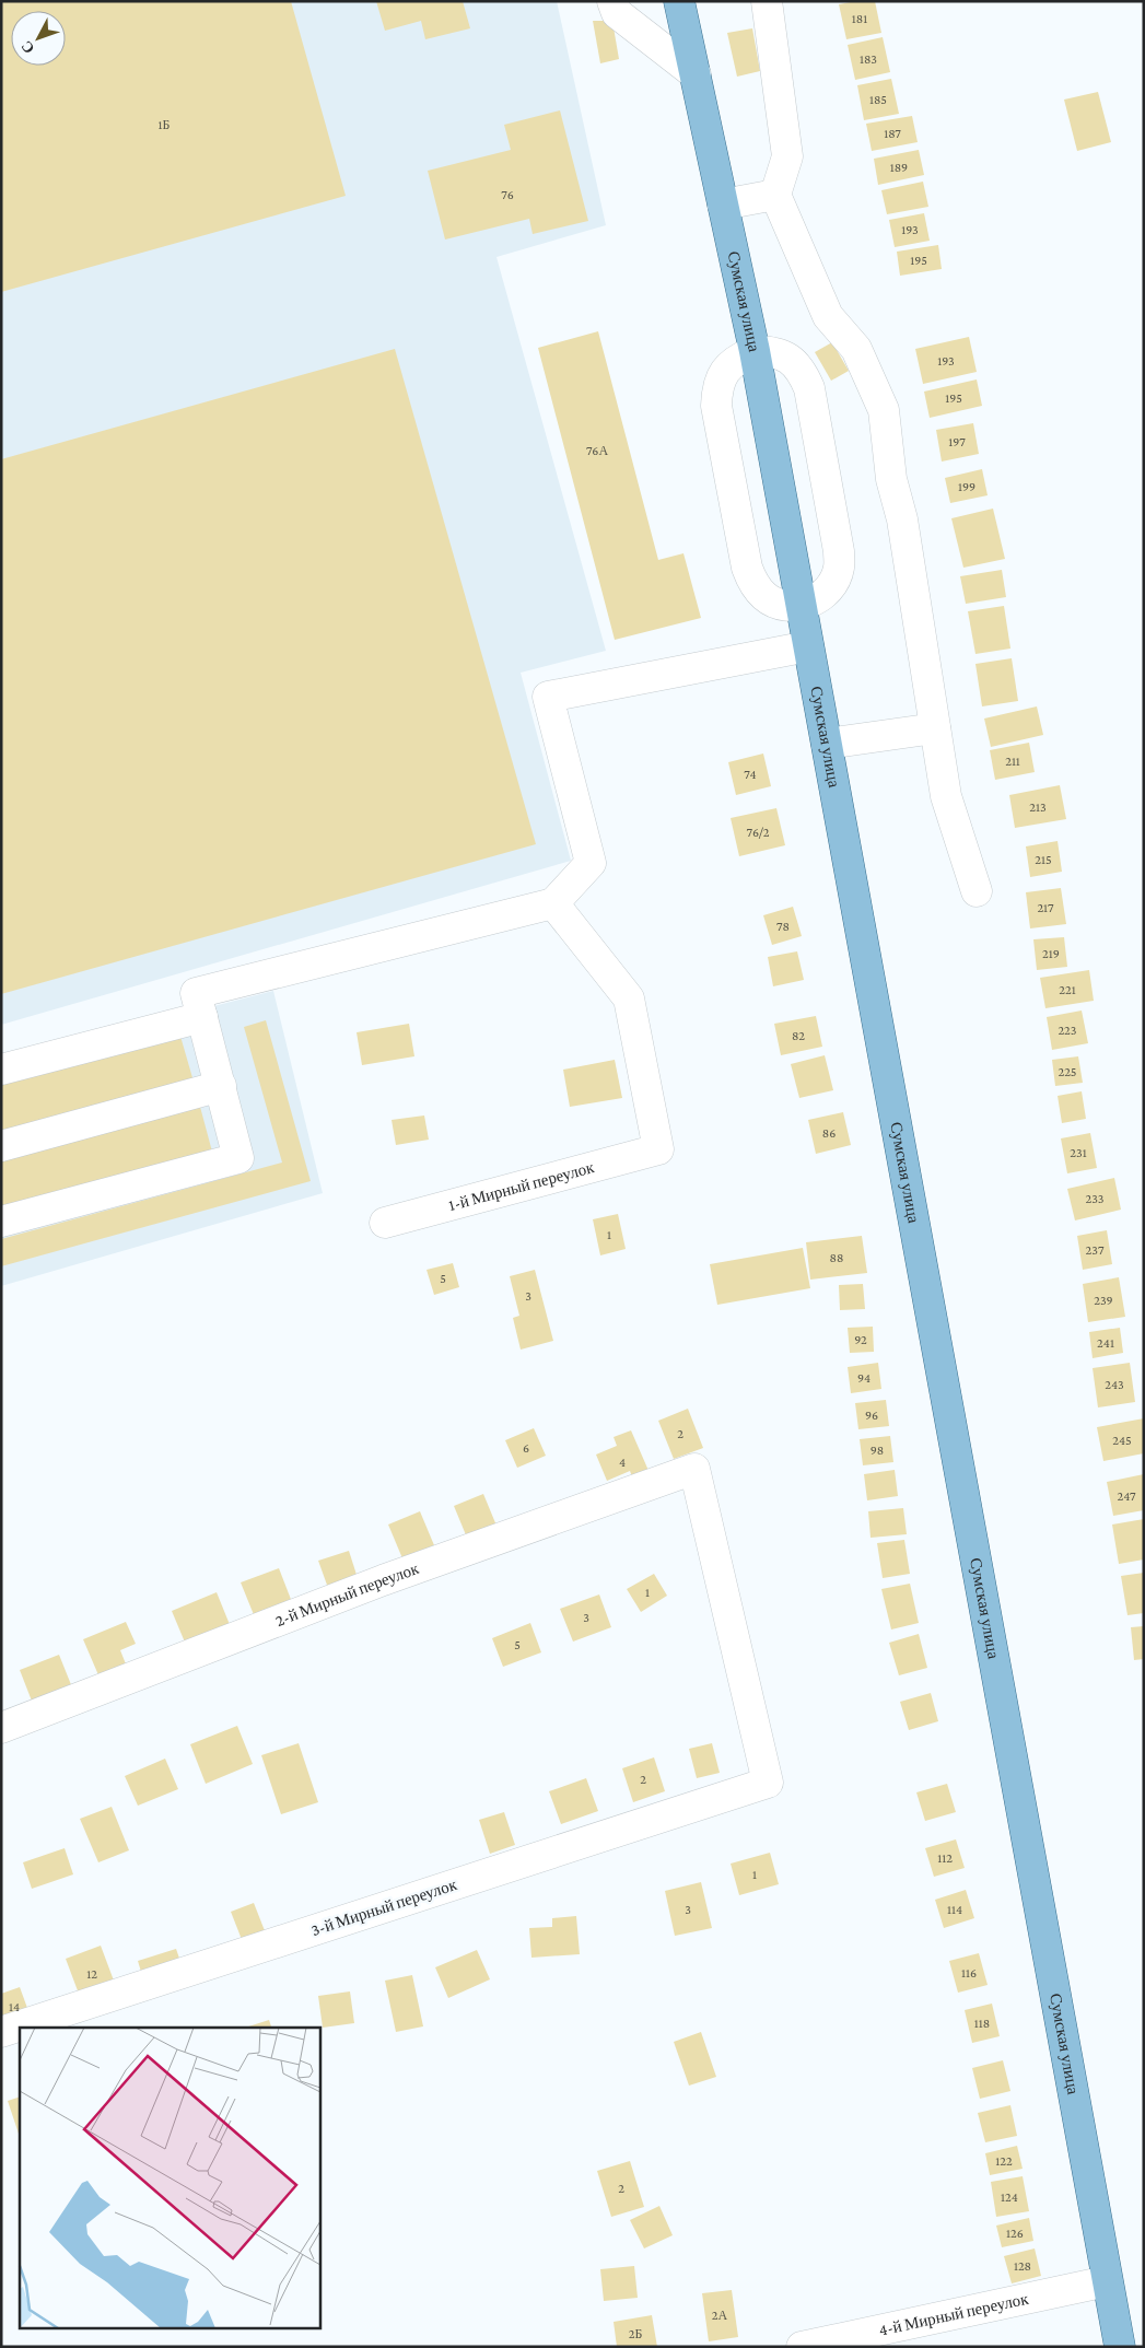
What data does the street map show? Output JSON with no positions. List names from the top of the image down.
{
  "streets": {
    "main road": ["Сумская улица"],
    "street": [
      "1-й Мирный переулок",
      "2-й Мирный переулок",
      "3-й Мирный переулок",
      "4-й Мирный переулок"
    ]
  },
  "crossings": [
    ["Сумская улица", "4-й Мирный переулок"],
    ["2-й Мирный переулок", "3-й Мирный переулок"]
  ],
  "house_numbers": [
    "181",
    "183",
    "185",
    "1Б",
    "187",
    "189",
    "76",
    "193",
    "195",
    "193",
    "195",
    "197",
    "76А",
    "199",
    "211",
    "74",
    "213",
    "76/2",
    "215",
    "217",
    "78",
    "219",
    "221",
    "223",
    "82",
    "225",
    "86",
    "231",
    "233",
    "1",
    "237",
    "88",
    "5",
    "3",
    "239",
    "92",
    "241",
    "94",
    "243",
    "96",
    "2",
    "245",
    "6",
    "98",
    "4",
    "247",
    "1",
    "3",
    "5",
    "2",
    "112",
    "1",
    "3",
    "114",
    "116",
    "12",
    "14",
    "118",
    "122",
    "2",
    "124",
    "126",
    "128",
    "2А",
    "2Б"
  ],
  "north": "bottom left"
}
